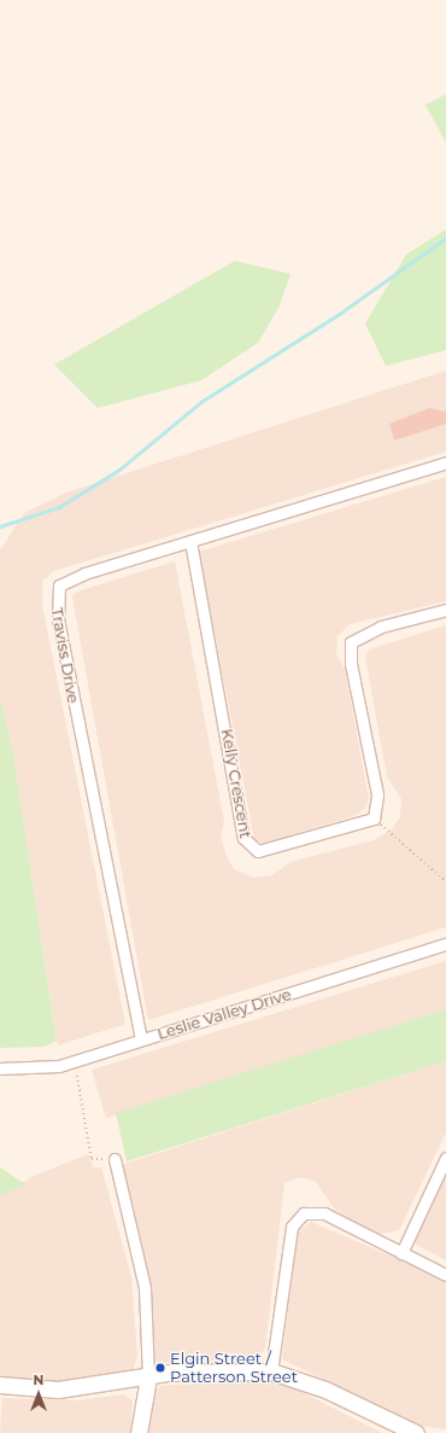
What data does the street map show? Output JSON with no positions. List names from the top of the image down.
{
  "streets": {
    "street": ["Traviss Drive", "Kelly Crescent", "Leslie Valley Drive"]
  },
  "crossings": [
    ["Traviss Drive", "Kelly Crescent"],
    ["Traviss Drive", "Leslie Valley Drive"]
  ],
  "places": ["Elgin Street / Patterson Street"],
  "north": "top"
}
